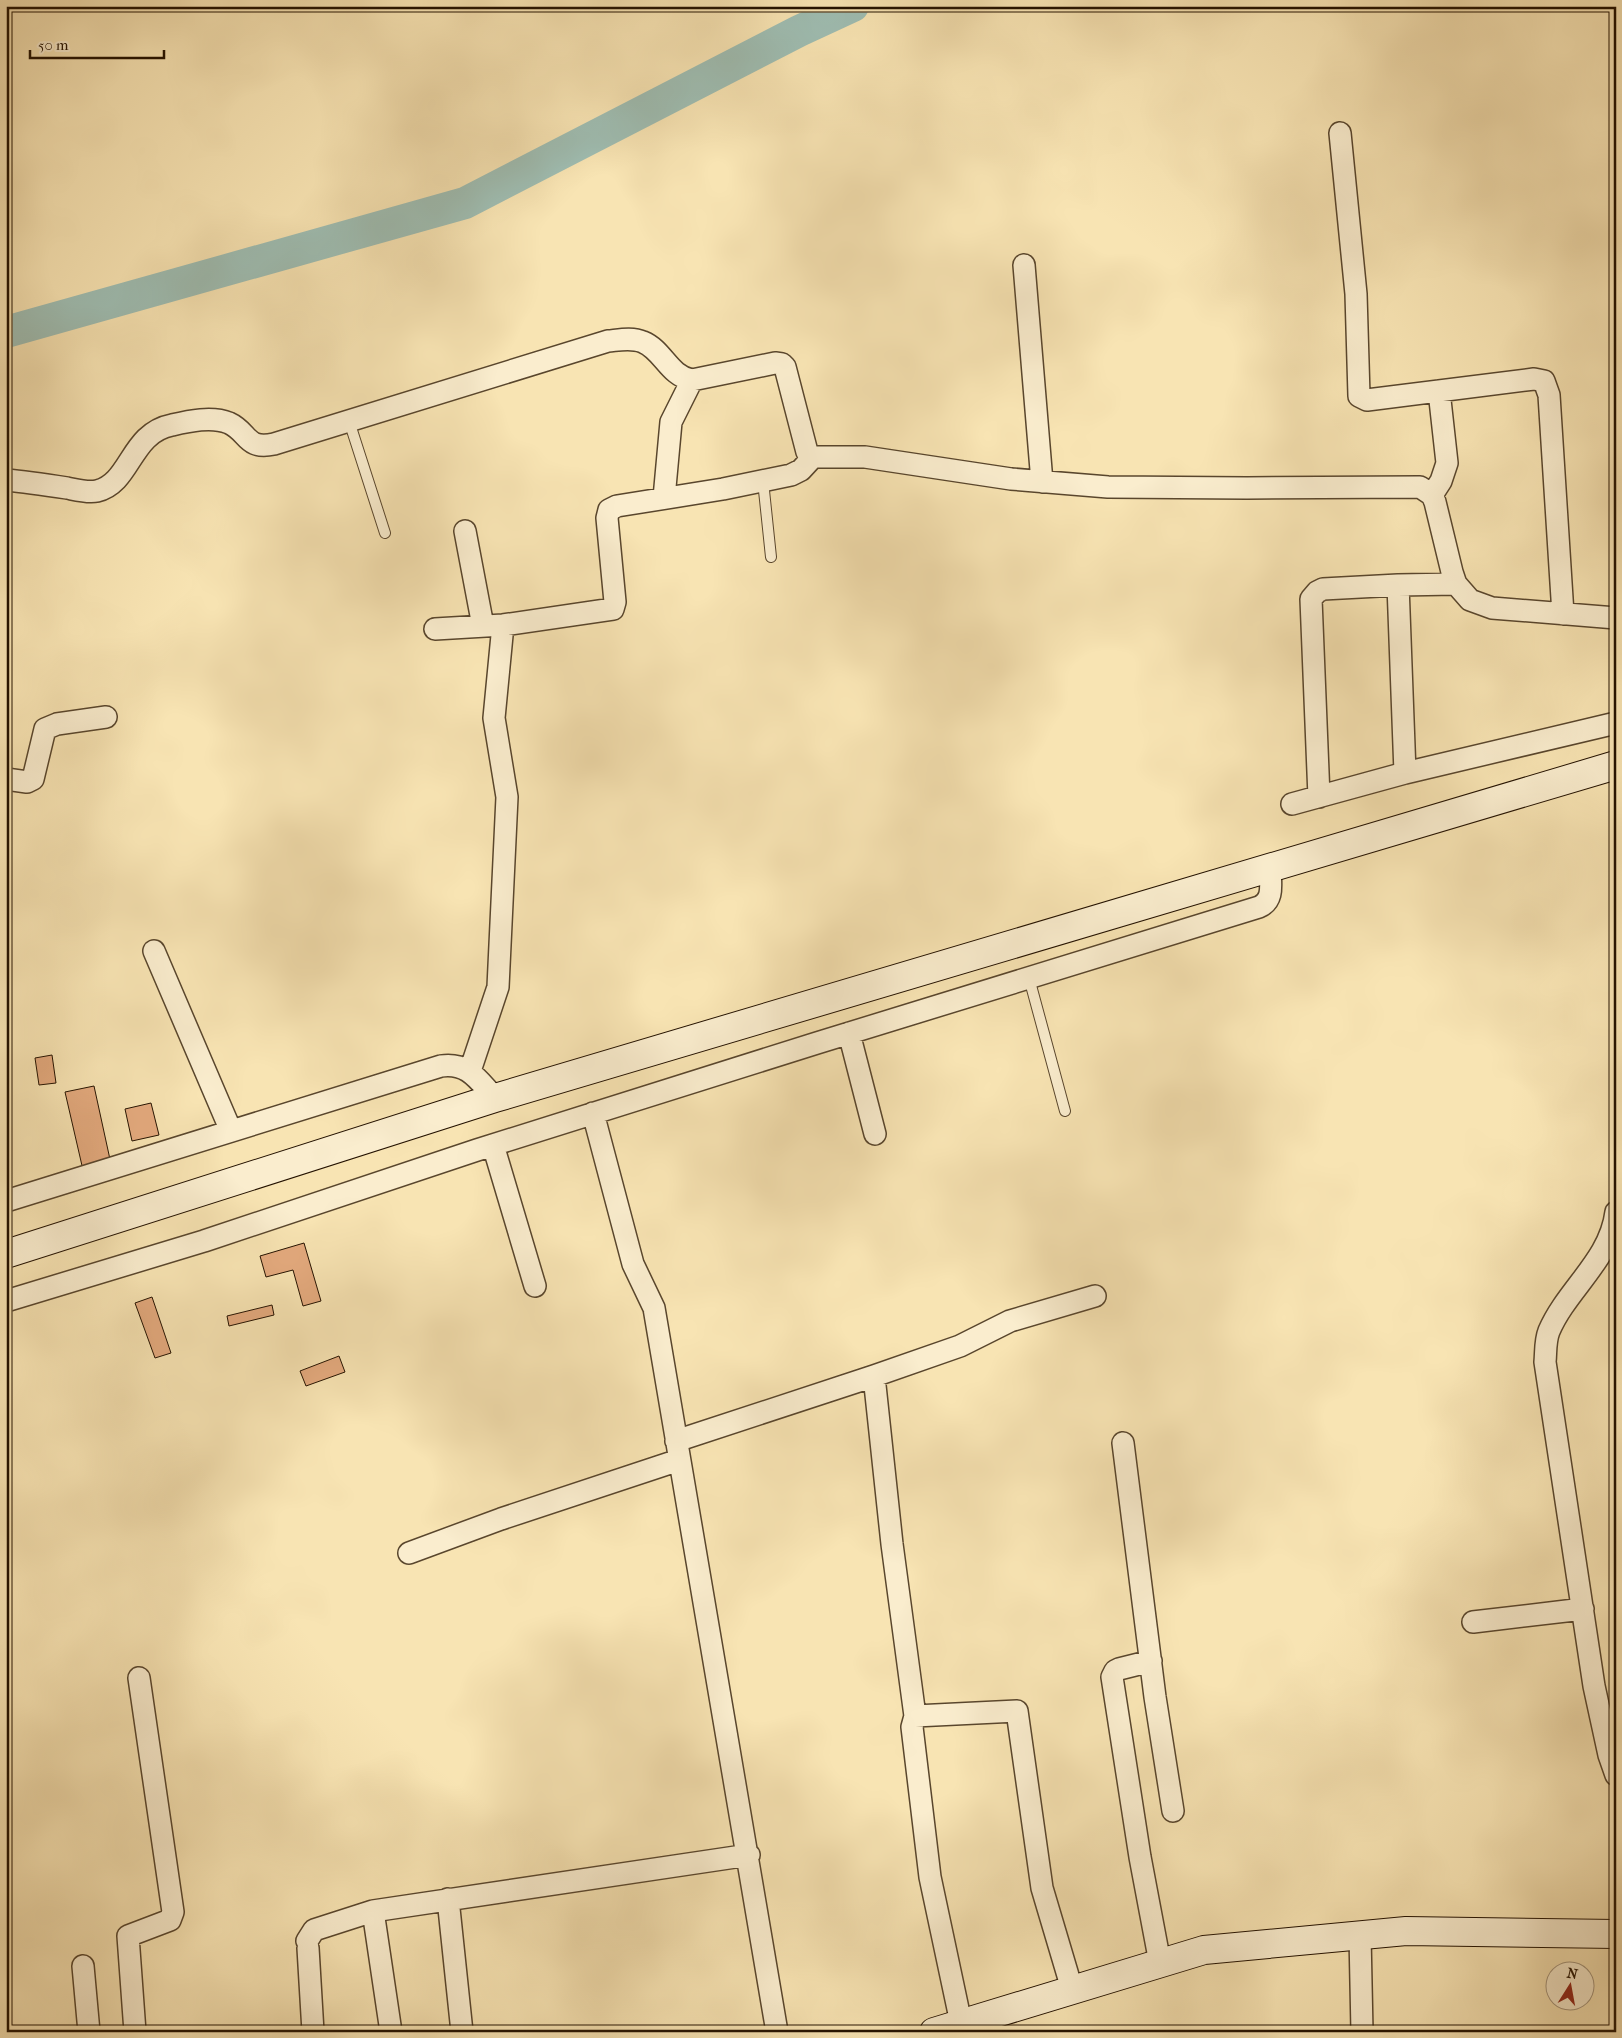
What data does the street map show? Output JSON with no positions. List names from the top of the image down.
{
  "scale_bar": "50 m",
  "north": "top"
}
